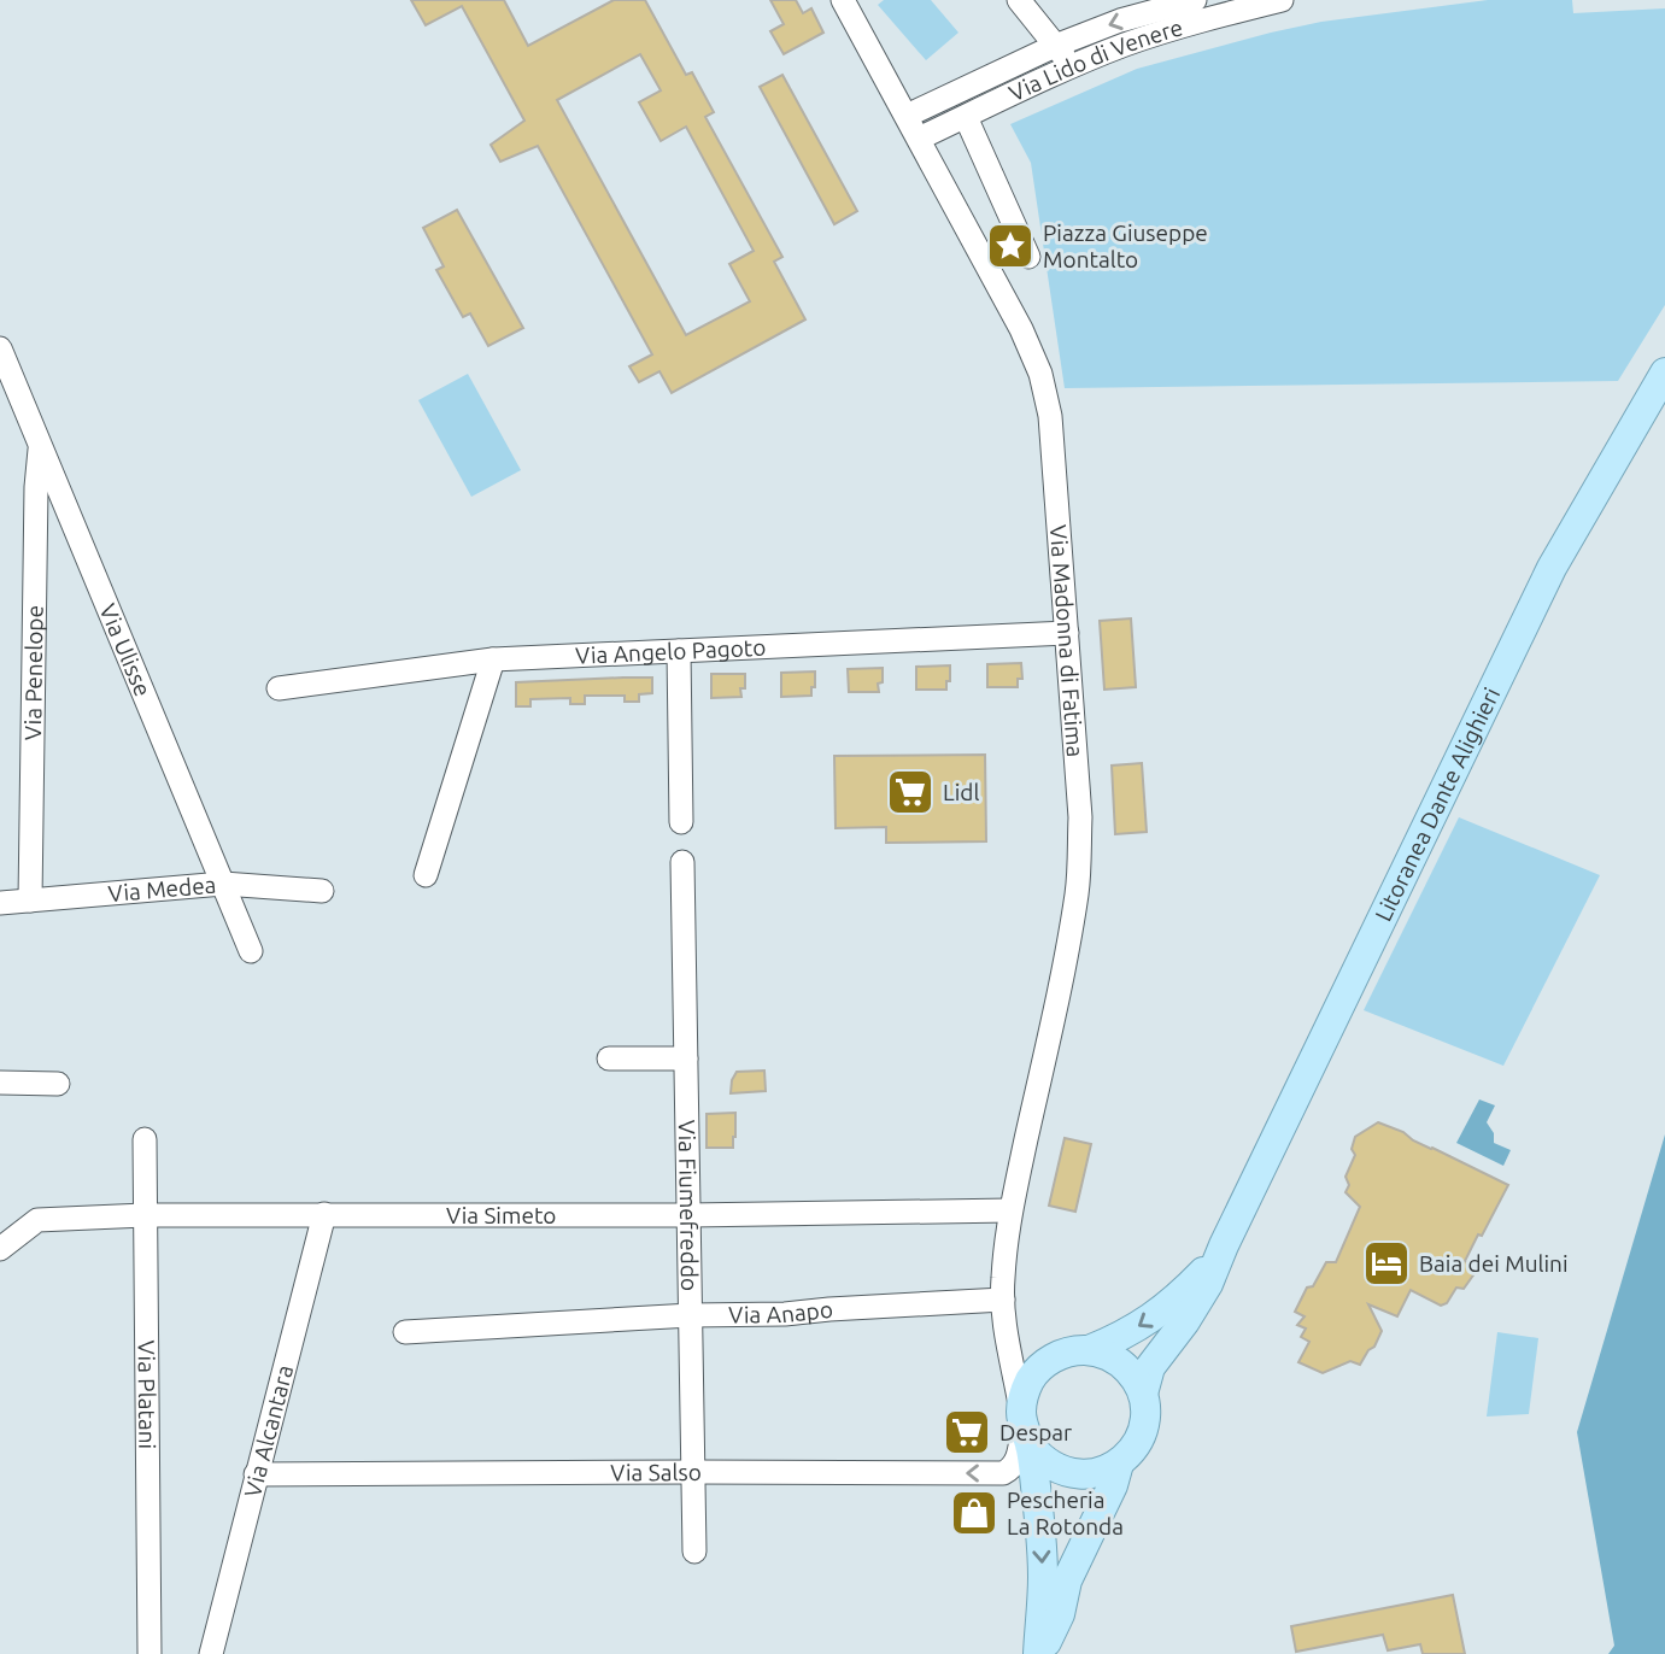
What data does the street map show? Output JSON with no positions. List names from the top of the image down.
{
  "streets": {
    "main road": ["Litoranea Dante Alighieri"],
    "street": [
      "Via Lido di Venere",
      "Via Madonna di Fatima",
      "Via Ulisse",
      "Via Angelo Pagoto",
      "Via Penelope",
      "Via Medea",
      "Via Fiumefreddo",
      "Via Simeto",
      "Via Anapo",
      "Via Platani",
      "Via Alcantara",
      "Via Salso"
    ]
  },
  "crossings": [
    ["Via Lido di Venere", "Via Madonna di Fatima"],
    ["Via Madonna di Fatima", "Via Angelo Pagoto"],
    ["Via Madonna di Fatima", "Via Simeto"],
    ["Via Madonna di Fatima", "Via Anapo"],
    ["Via Madonna di Fatima", "Via Salso"],
    ["Via Ulisse", "Via Penelope"],
    ["Via Ulisse", "Via Medea"],
    ["Via Penelope", "Via Medea"],
    ["Via Fiumefreddo", "Via Simeto"],
    ["Via Fiumefreddo", "Via Anapo"],
    ["Via Fiumefreddo", "Via Salso"],
    ["Via Simeto", "Via Platani"],
    ["Via Simeto", "Via Alcantara"],
    ["Via Alcantara", "Via Salso"]
  ],
  "one_way": ["Via Salso"],
  "places": {
    "place": ["Piazza Giuseppe Montalto"],
    "supermarket": ["Lidl", "Despar"],
    "hotel": ["Baia dei Mulini"],
    "shop": ["Pescheria La Rotonda"]
  }
}
